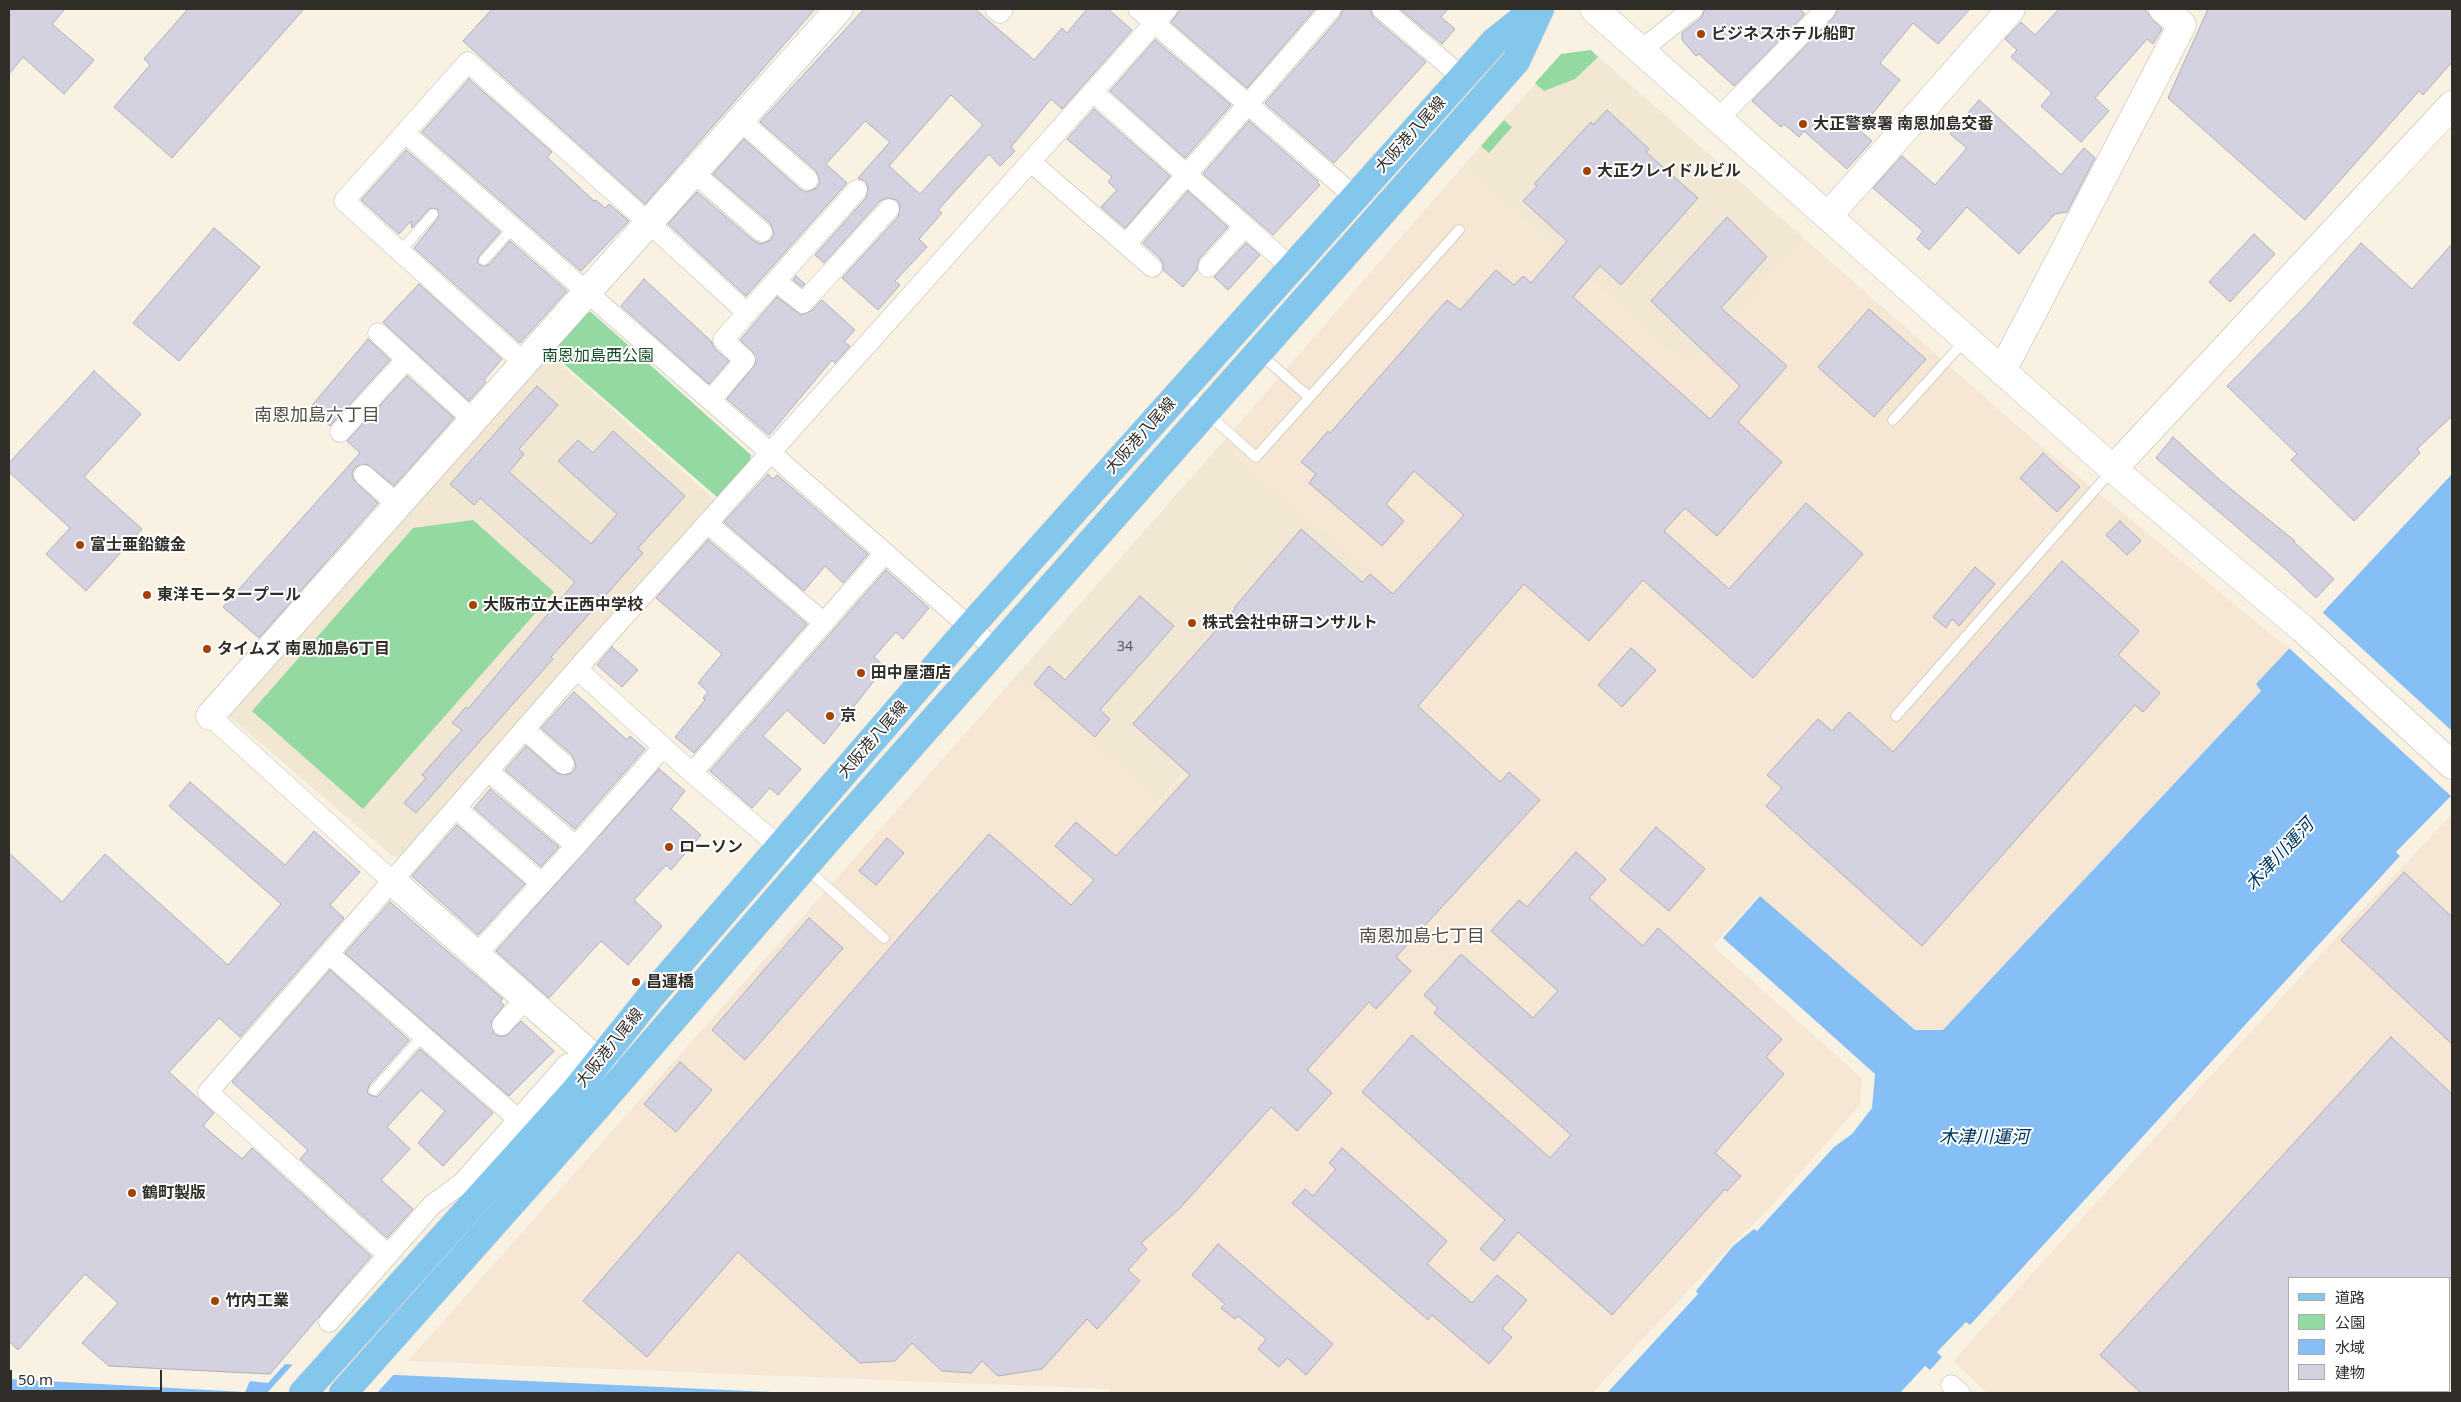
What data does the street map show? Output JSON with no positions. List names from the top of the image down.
{
  "streets": {
    "main road": ["大阪港八尾線"]
  },
  "districts": ["南恩加島六丁目", "南恩加島七丁目"],
  "water": ["木津川運河"],
  "parks": ["南恩加島西公園"],
  "places": [
    "ビジネスホテル船町",
    "大正警察署 南恩加島交番",
    "大正クレイドルビル",
    "富士亜鉛鍍金",
    "東洋モータープール",
    "大阪市立大正西中学校",
    "株式会社中研コンサルト",
    "タイムズ 南恩加島6丁目",
    "田中屋酒店",
    "京",
    "ローソン",
    "昌運橋",
    "鶴町製版",
    "竹内工業"
  ],
  "house_numbers": ["34"],
  "legend": [
    "道路",
    "公園",
    "水域",
    "建物"
  ],
  "scale_bar": "50 m"
}
